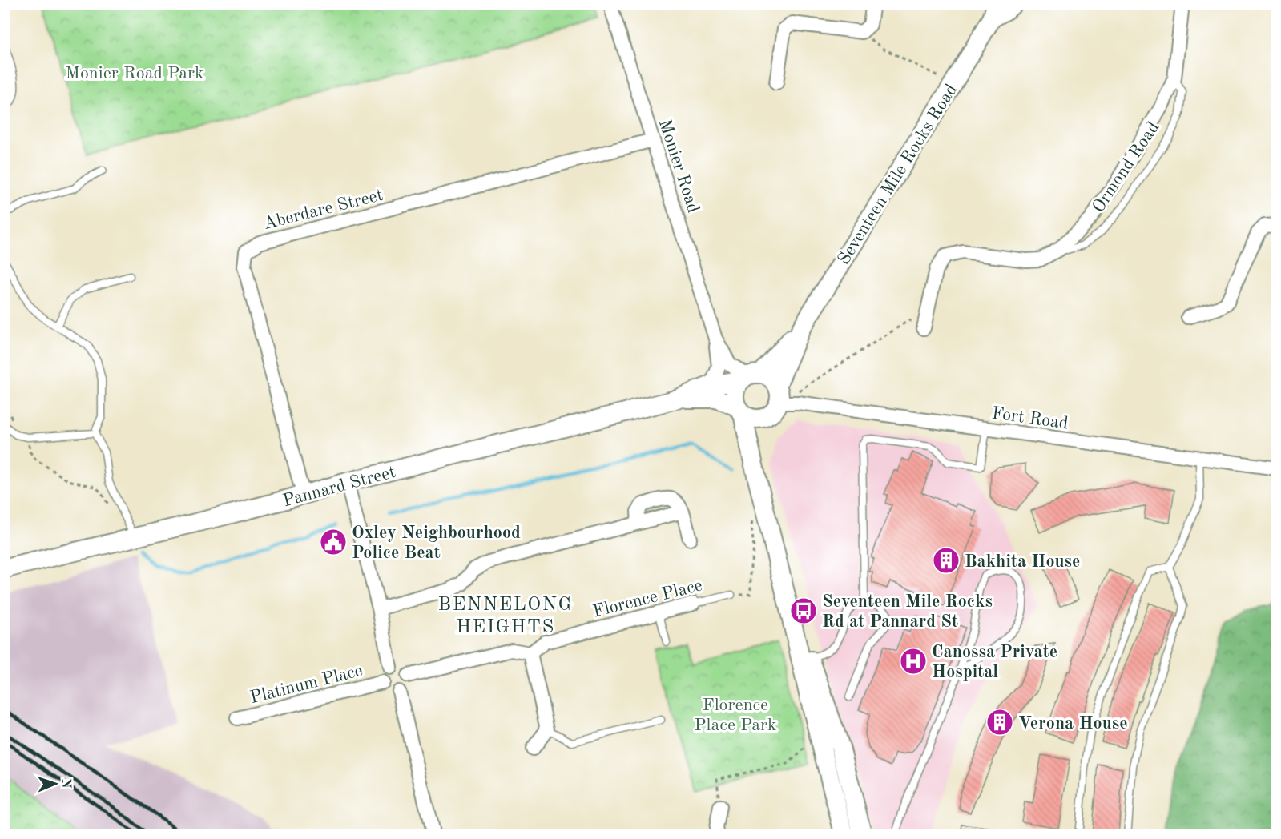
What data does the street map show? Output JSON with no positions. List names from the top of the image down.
{
  "streets": {
    "main road": ["Seventeen Mile Rocks Road", "Pannard Street"],
    "street": [
      "Monier Road",
      "Ormond Road",
      "Aberdare Street",
      "Fort Road",
      "Florence Place",
      "Platinum Place"
    ]
  },
  "crossings": [
    ["Monier Road", "Seventeen Mile Rocks Road"],
    ["Monier Road", "Aberdare Street"],
    ["Monier Road", "Fort Road"],
    ["Monier Road", "Pannard Street"],
    ["Seventeen Mile Rocks Road", "Fort Road"],
    ["Seventeen Mile Rocks Road", "Pannard Street"],
    ["Aberdare Street", "Pannard Street"],
    ["Fort Road", "Pannard Street"]
  ],
  "districts": ["BENNELONG HEIGHTS"],
  "parks": ["Monier Road Park", "Florence Place Park"],
  "places": {
    "public building": ["Oxley Neighbourhood Police Beat"],
    "building": ["Bakhita House", "Verona House"],
    "bus stop": ["Seventeen Mile Rocks Rd at Pannard St"],
    "hospital": ["Canossa Private Hospital"]
  },
  "north": "right"
}
